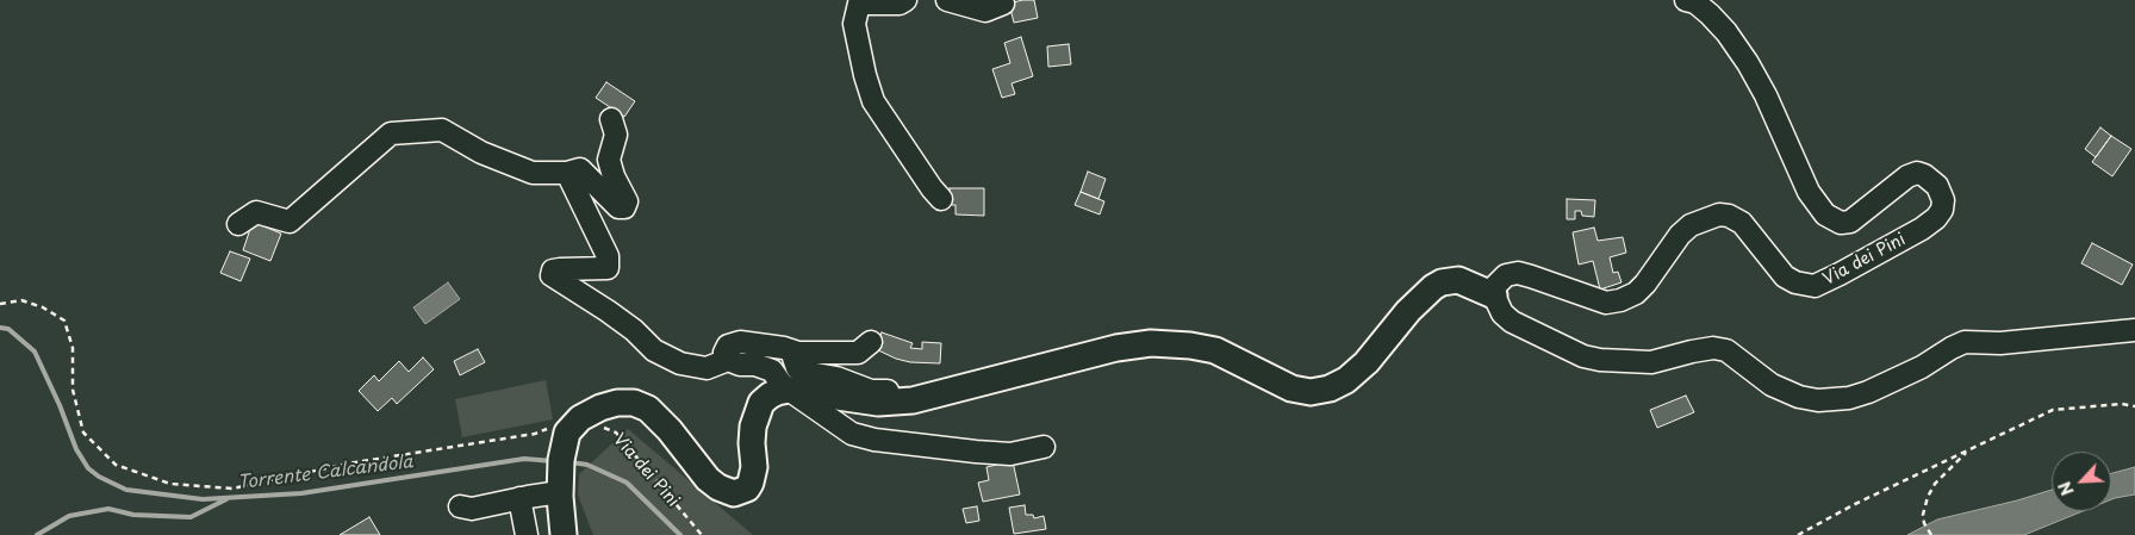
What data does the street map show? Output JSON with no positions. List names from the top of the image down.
{
  "streets": {
    "street": ["Via dei Pini"]
  },
  "water": ["Torrente Calcandola"],
  "north": "bottom left"
}
